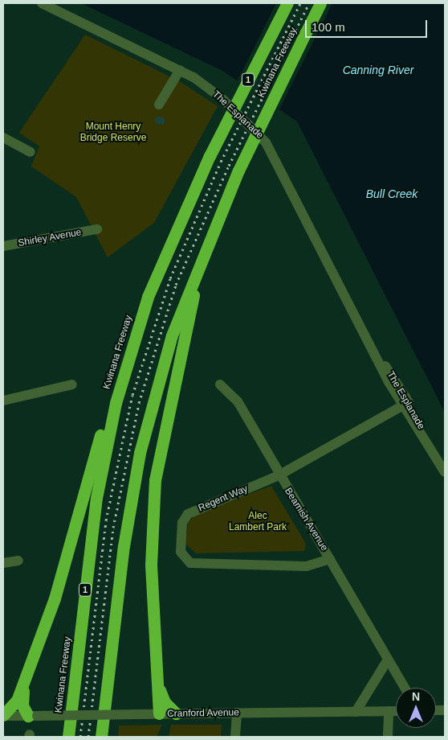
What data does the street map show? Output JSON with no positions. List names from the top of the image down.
{
  "streets": {
    "highway": ["Kwinana Freeway", "1"],
    "street": [
      "The Esplanade",
      "Shirley Avenue",
      "Regent Way",
      "Beamish Avenue",
      "Cranford Avenue"
    ]
  },
  "crossings": [
    ["The Esplanade", "Regent Way"],
    ["Regent Way", "Beamish Avenue"]
  ],
  "water": ["Canning River", "Bull Creek"],
  "parks": ["Mount Henry Bridge Reserve", "Alec Lambert Park"],
  "scale_bar": "100 m",
  "north": "top"
}
